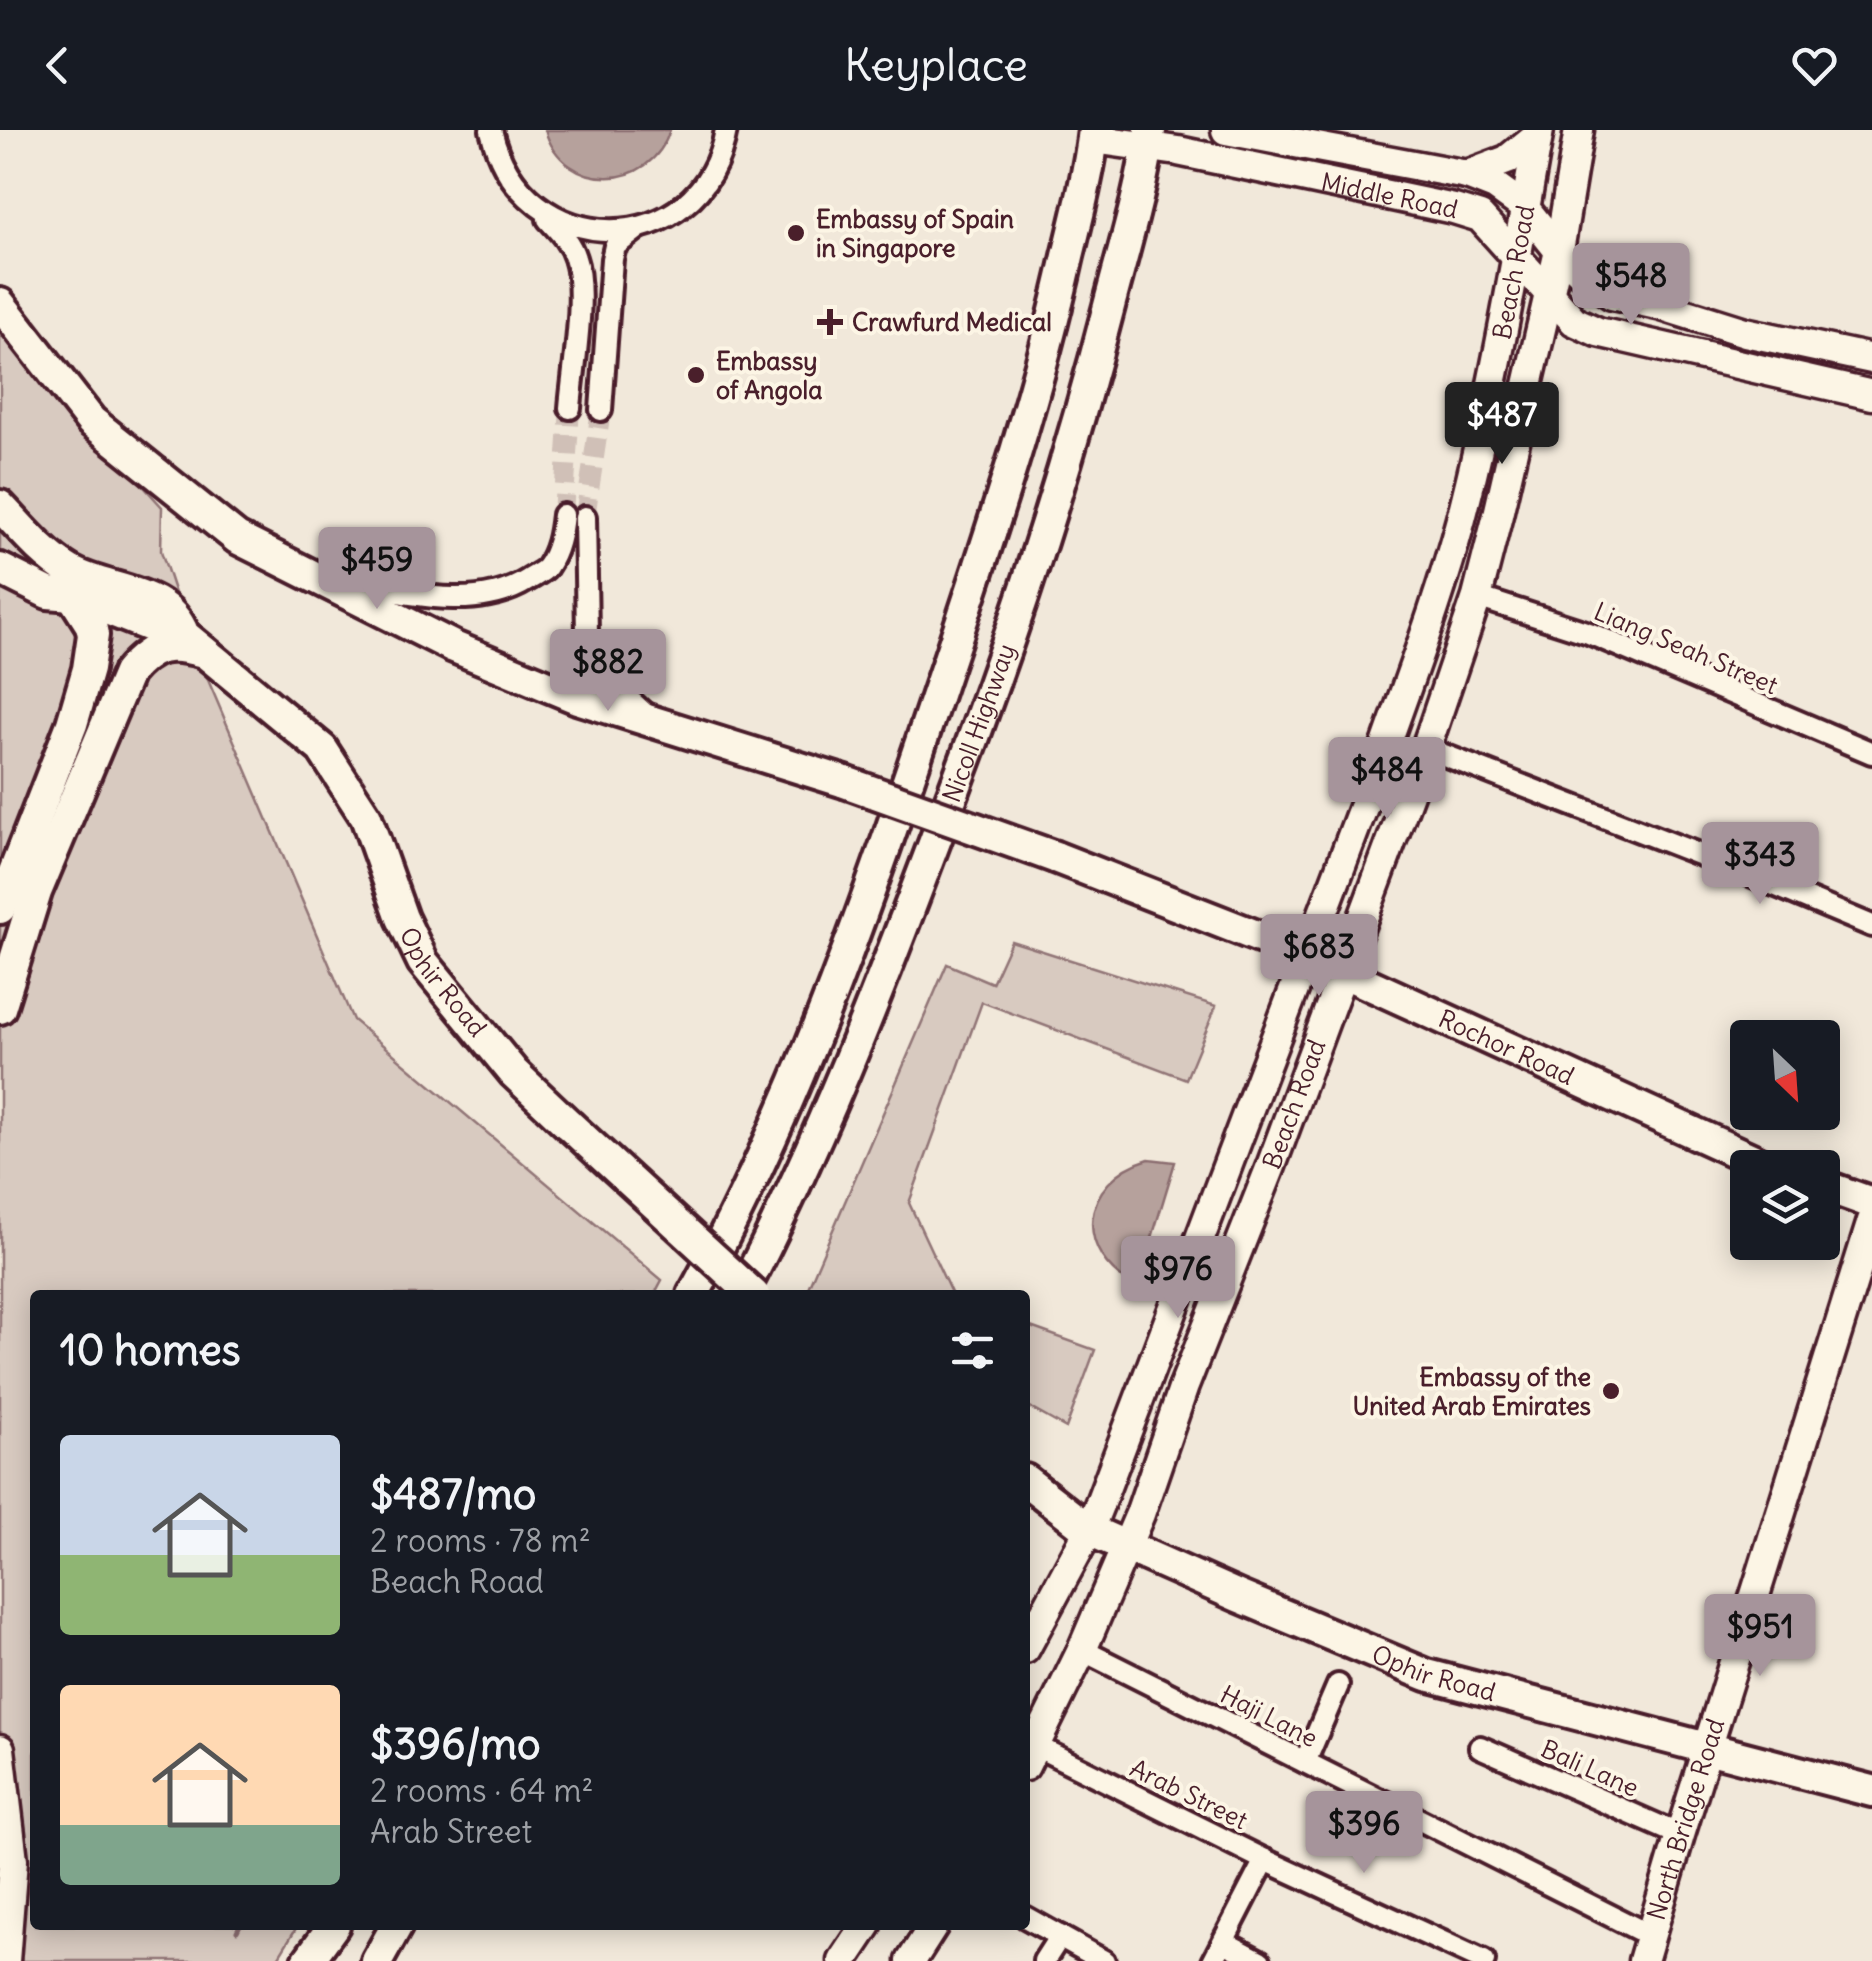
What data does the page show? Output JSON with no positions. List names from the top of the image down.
{
  "streets": {
    "highway": ["Nicoll Highway", "Ophir Road", "Rochor Road"],
    "main road": ["Middle Road", "Beach Road", "North Bridge Road"],
    "street": [
      "Liang Seah Street",
      "Haji Lane",
      "Bali Lane",
      "Arab Street"
    ]
  },
  "crossings": [
    ["Middle Road", "Beach Road"],
    ["Middle Road", "Nicoll Highway"],
    ["Beach Road", "Liang Seah Street"],
    ["Beach Road", "Ophir Road"],
    ["Beach Road", "Rochor Road"],
    ["Beach Road", "Haji Lane"],
    ["Beach Road", "Arab Street"],
    ["Ophir Road", "North Bridge Road"],
    ["Haji Lane", "North Bridge Road"],
    ["Bali Lane", "North Bridge Road"]
  ],
  "places": {
    "other": ["Embassy of Spain in Singapore", "Embassy of Angola", "Embassy of the United Arab Emirates"],
    "health": ["Crawfurd Medical"]
  },
  "north": "bottom right",
  "page": {
    "header": "Keyplace",
    "price": [
      "$548",
      "$487",
      "$459",
      "$882",
      "$484",
      "$343",
      "$683",
      "$976",
      "$951",
      "$396"
    ],
    "heading": "10 homes",
    "list": [
      {
        "name": "$487/mo",
        "note": "2 rooms · 78 m² · Beach Road"
      },
      {
        "name": "$396/mo",
        "note": "2 rooms · 64 m² · Arab Street"
      }
    ]
  }
}
